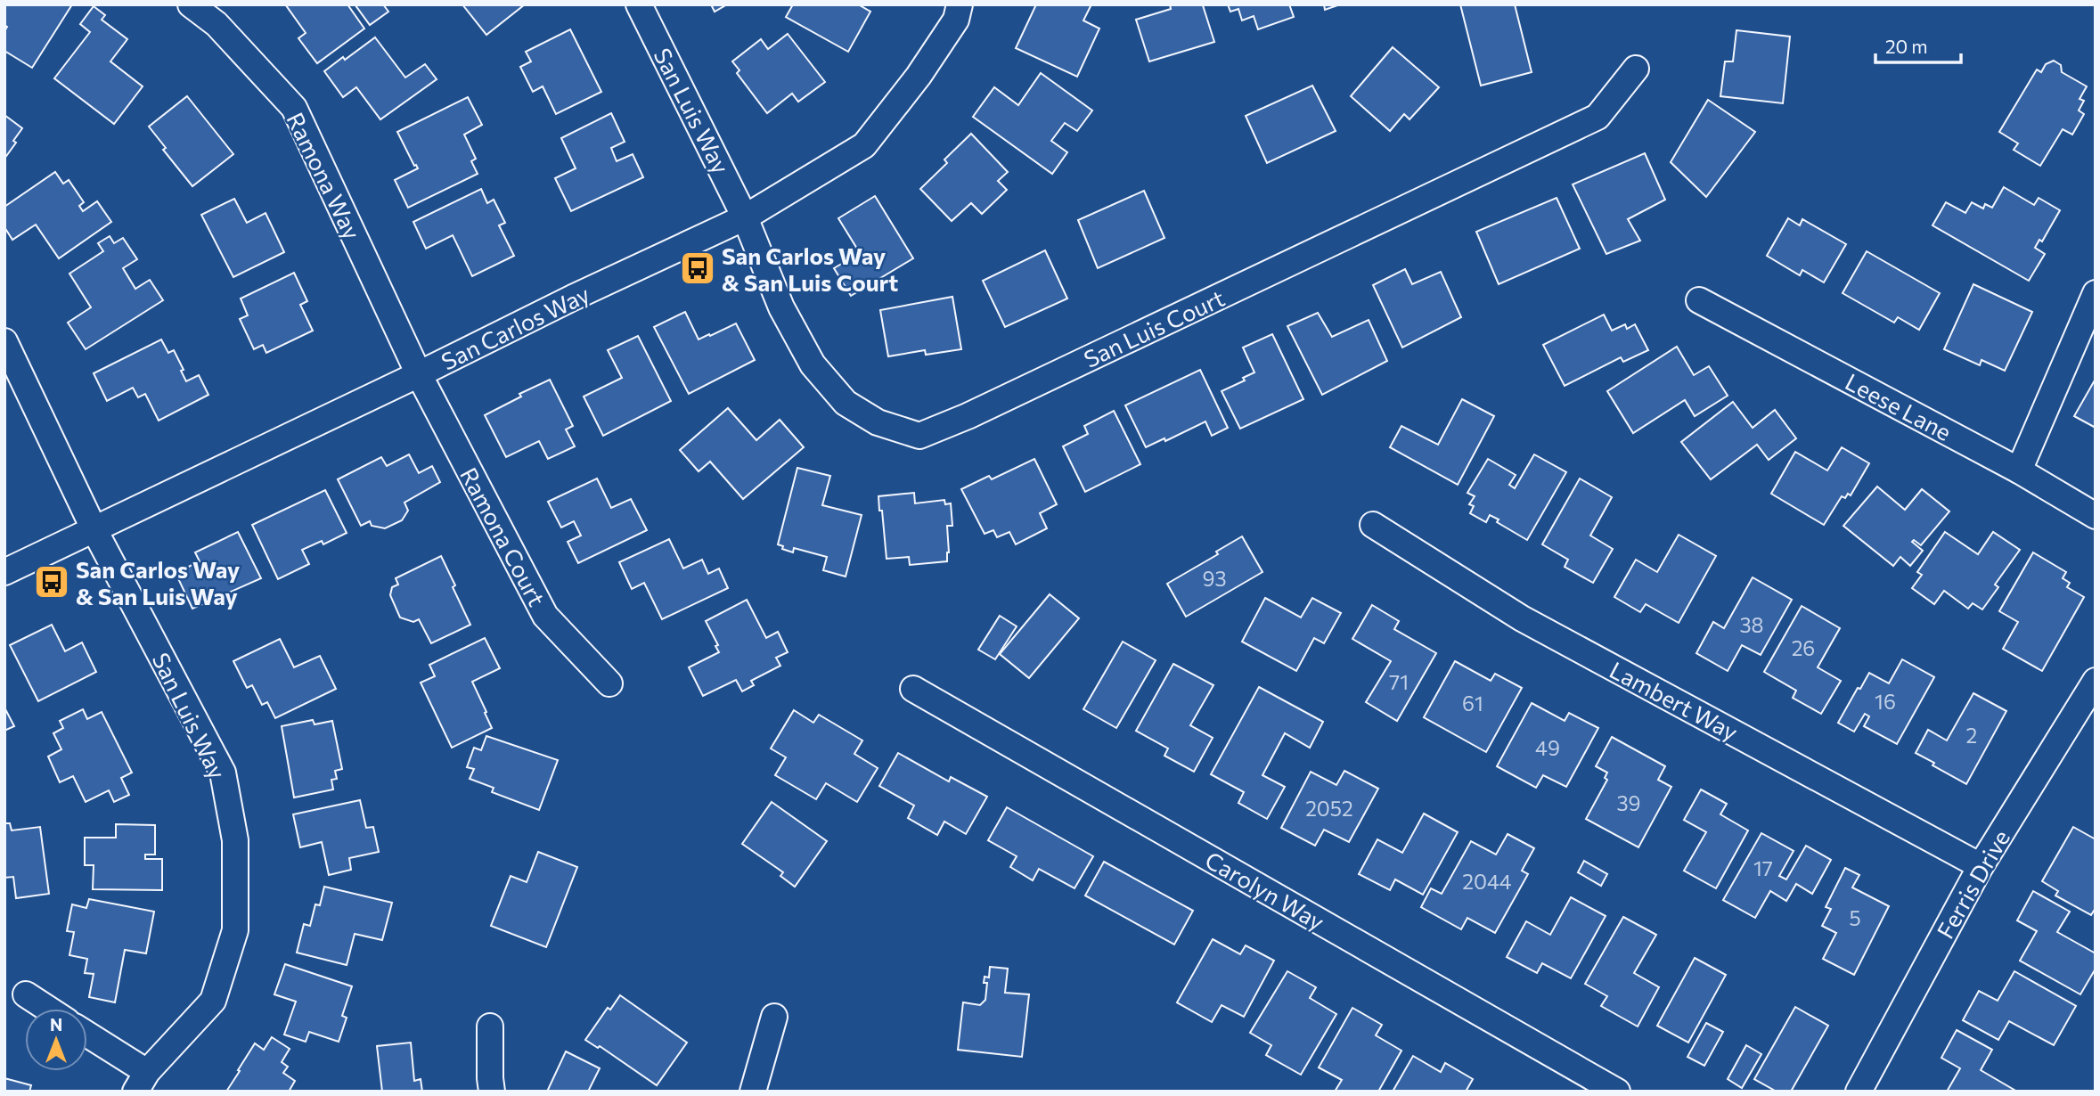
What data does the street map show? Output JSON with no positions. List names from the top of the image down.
{
  "streets": {
    "street": [
      "San Luis Way",
      "Ramona Way",
      "San Carlos Way",
      "San Luis Court",
      "Leese Lane",
      "Ramona Court",
      "Lambert Way",
      "Ferris Drive",
      "Carolyn Way"
    ]
  },
  "crossings": [
    ["San Luis Way", "San Carlos Way"],
    ["San Luis Way", "San Luis Court"],
    ["Ramona Way", "San Carlos Way"],
    ["Ramona Way", "Ramona Court"],
    ["San Carlos Way", "San Luis Court"],
    ["San Carlos Way", "Ramona Court"],
    ["Lambert Way", "Ferris Drive"]
  ],
  "places": {
    "bus stop": ["San Carlos Way & San Luis Court", "San Carlos Way & San Luis Way"]
  },
  "house_numbers": [
    "93",
    "38",
    "26",
    "71",
    "16",
    "61",
    "2",
    "49",
    "39",
    "2052",
    "17",
    "2044",
    "5"
  ],
  "scale_bar": "20 m",
  "north": "top"
}
